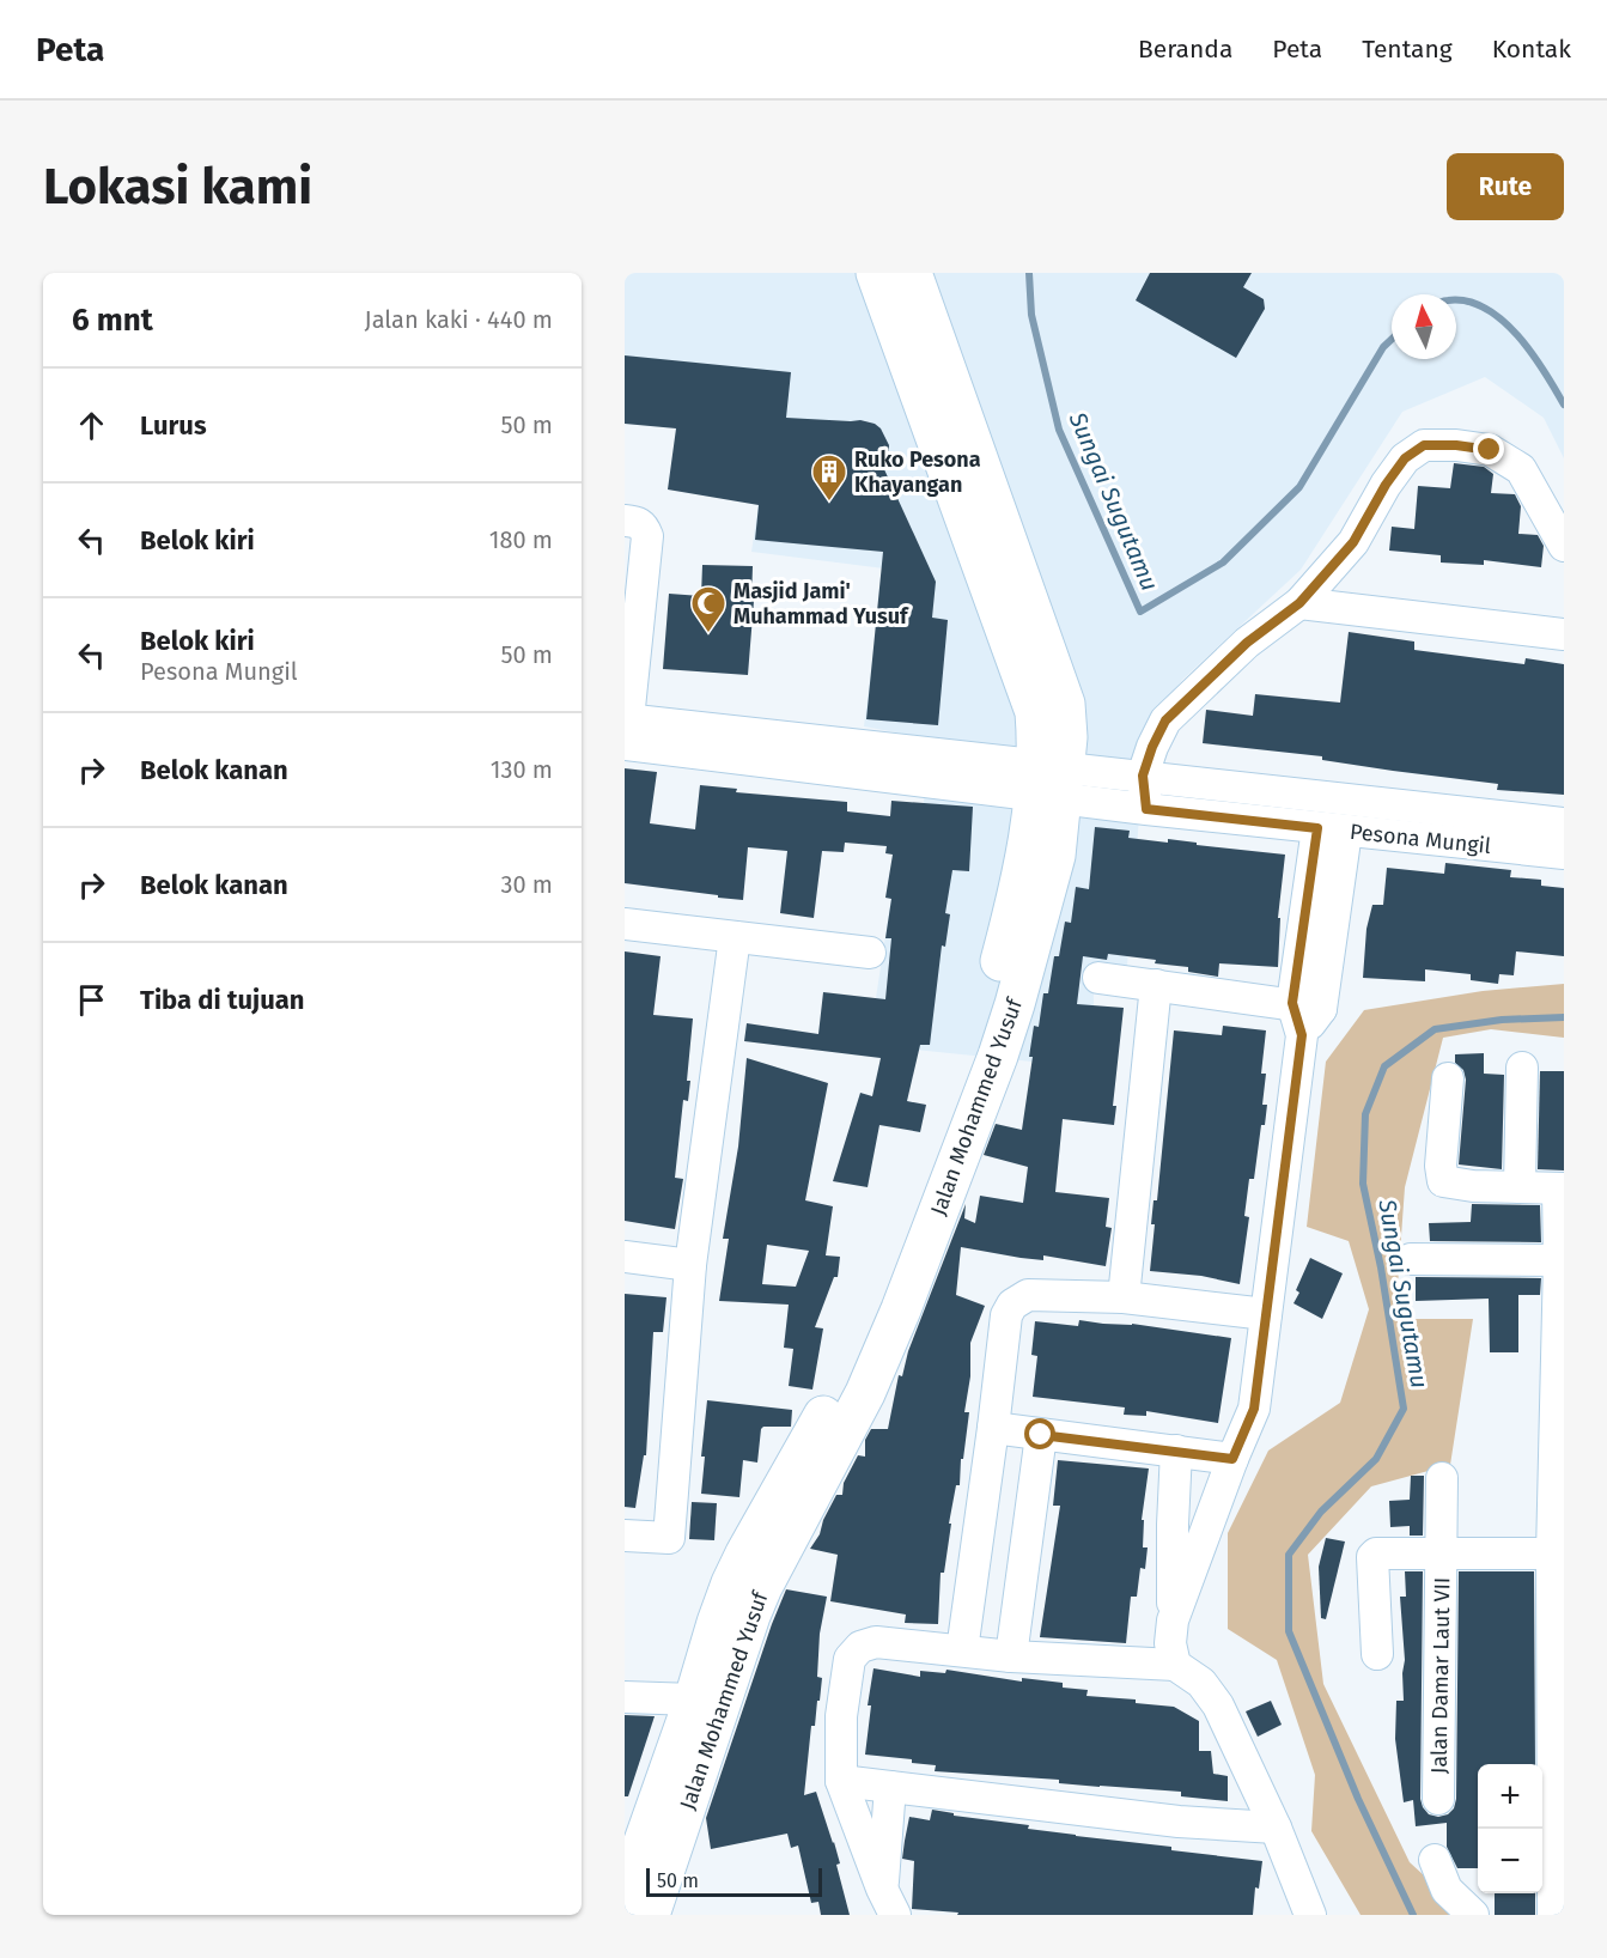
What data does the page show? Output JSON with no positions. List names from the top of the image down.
{
  "streets": {
    "main road": ["Jalan Mohammed Yusuf"],
    "street": ["Pesona Mungil", "Jalan Damar Laut VII"]
  },
  "crossings": [
    ["Pesona Mungil", "Jalan Mohammed Yusuf"]
  ],
  "water": ["Sungai Sugutamu"],
  "places": {
    "building": ["Ruko Pesona Khayangan"],
    "mosque": ["Masjid Jami' Muhammad Yusuf"]
  },
  "scale_bar": "50 m",
  "north": "top",
  "page": {
    "header": "Peta",
    "nav": [
      "Beranda",
      "Peta",
      "Tentang",
      "Kontak"
    ],
    "buttons": "Rute",
    "title": "Lokasi kami",
    "heading": ["6 mnt", "Jalan kaki · 440 m"],
    "list": [
      ["Lurus", "50 m"],
      ["Belok kiri", "180 m"],
      ["Belok kiri", "Pesona Mungil", "50 m"],
      ["Belok kanan", "130 m"],
      ["Belok kanan", "30 m"],
      "Tiba di tujuan"
    ],
    "map_buttons": ["+", "−"],
    "scale": "50 m"
  }
}
